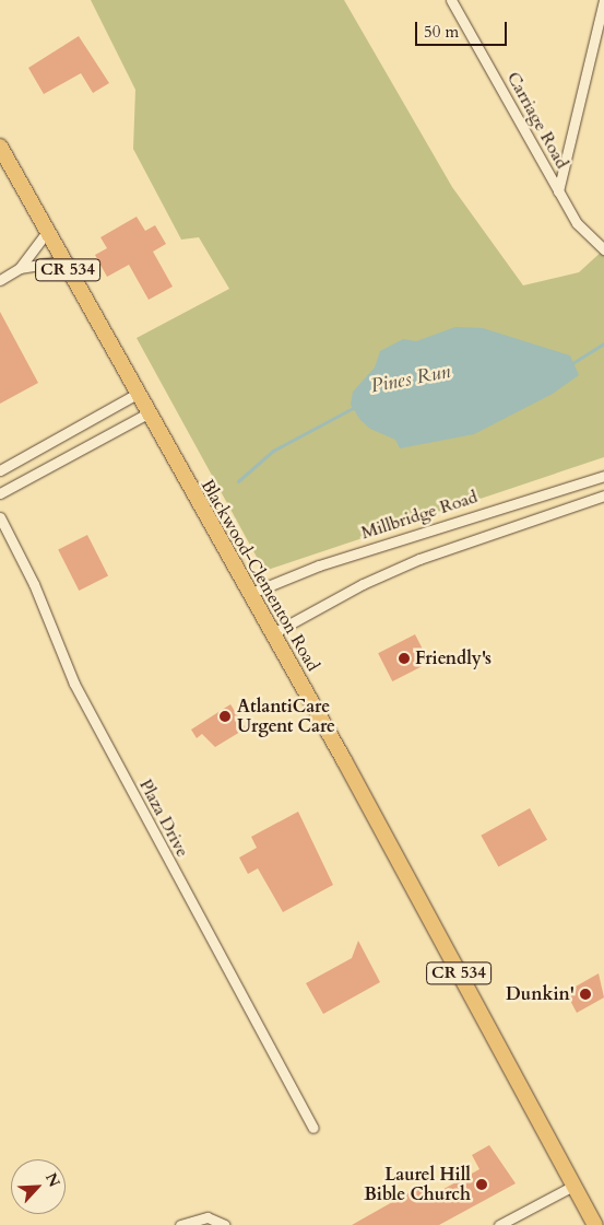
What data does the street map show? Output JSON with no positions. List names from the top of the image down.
{
  "streets": {
    "main road": ["CR 534", "Blackwood-Clementon Road"],
    "street": ["Carriage Road", "Millbridge Road", "Plaza Drive"]
  },
  "crossings": [
    ["Millbridge Road", "Blackwood-Clementon Road"]
  ],
  "water": ["Pines Run"],
  "places": [
    "Friendly's",
    "AtlantiCare Urgent Care",
    "Dunkin'",
    "Laurel Hill Bible Church"
  ],
  "scale_bar": "50 m",
  "north": "top right"
}
